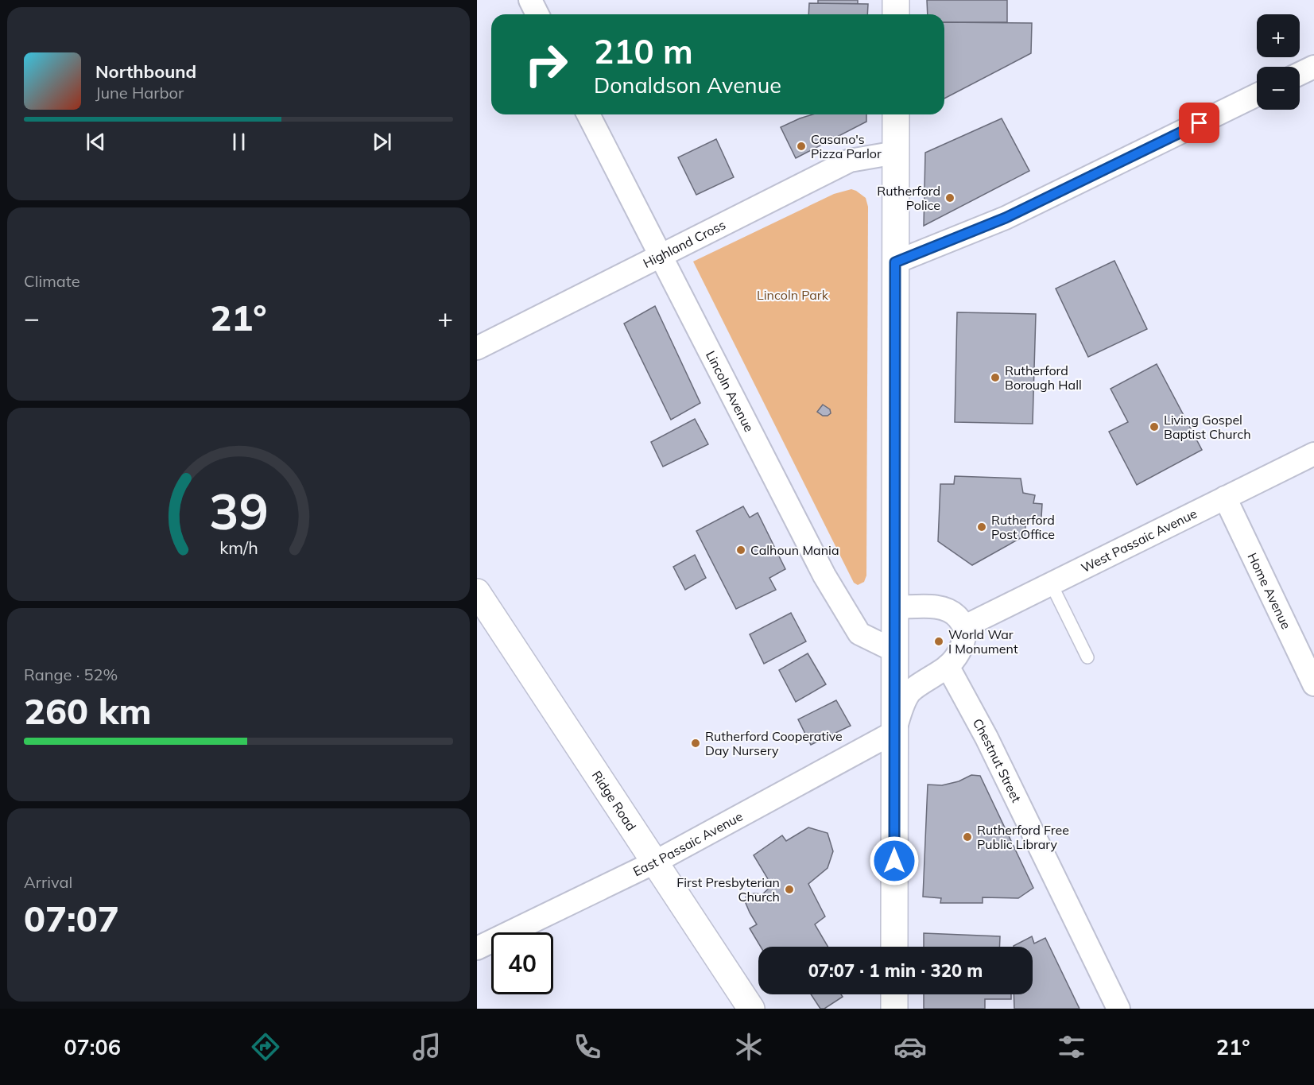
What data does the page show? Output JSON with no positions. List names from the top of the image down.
{
  "streets": {
    "street": [
      "Highland Cross",
      "Lincoln Avenue",
      "West Passaic Avenue",
      "Home Avenue",
      "Chestnut Street",
      "Ridge Road",
      "East Passaic Avenue"
    ]
  },
  "crossings": [
    ["Highland Cross", "Lincoln Avenue"],
    ["West Passaic Avenue", "Home Avenue"],
    ["Ridge Road", "East Passaic Avenue"]
  ],
  "parks": ["Lincoln Park"],
  "places": [
    "Casano's Pizza Parlor",
    "Rutherford Police",
    "Rutherford Borough Hall",
    "Living Gospel Baptist Church",
    "Rutherford Post Office",
    "Calhoun Mania",
    "World War I Monument",
    "Rutherford Cooperative Day Nursery",
    "Rutherford Free Public Library",
    "First Presbyterian Church"
  ],
  "page": {
    "map_buttons": ["+", "−"],
    "turn": ["210 m", "Donaldson Avenue"],
    "song": ["Northbound", "June Harbor"],
    "tile": [
      "Climate",
      ["Range · 52%", "260 km"],
      ["Arrival", "07:07"]
    ],
    "heat": ["−", "21°", "+"],
    "limit": "40",
    "trip": "07:07 · 1 min · 320 m",
    "tabs": ["07:06", "21°"],
    "gauge": ["39", "km/h"]
  }
}
